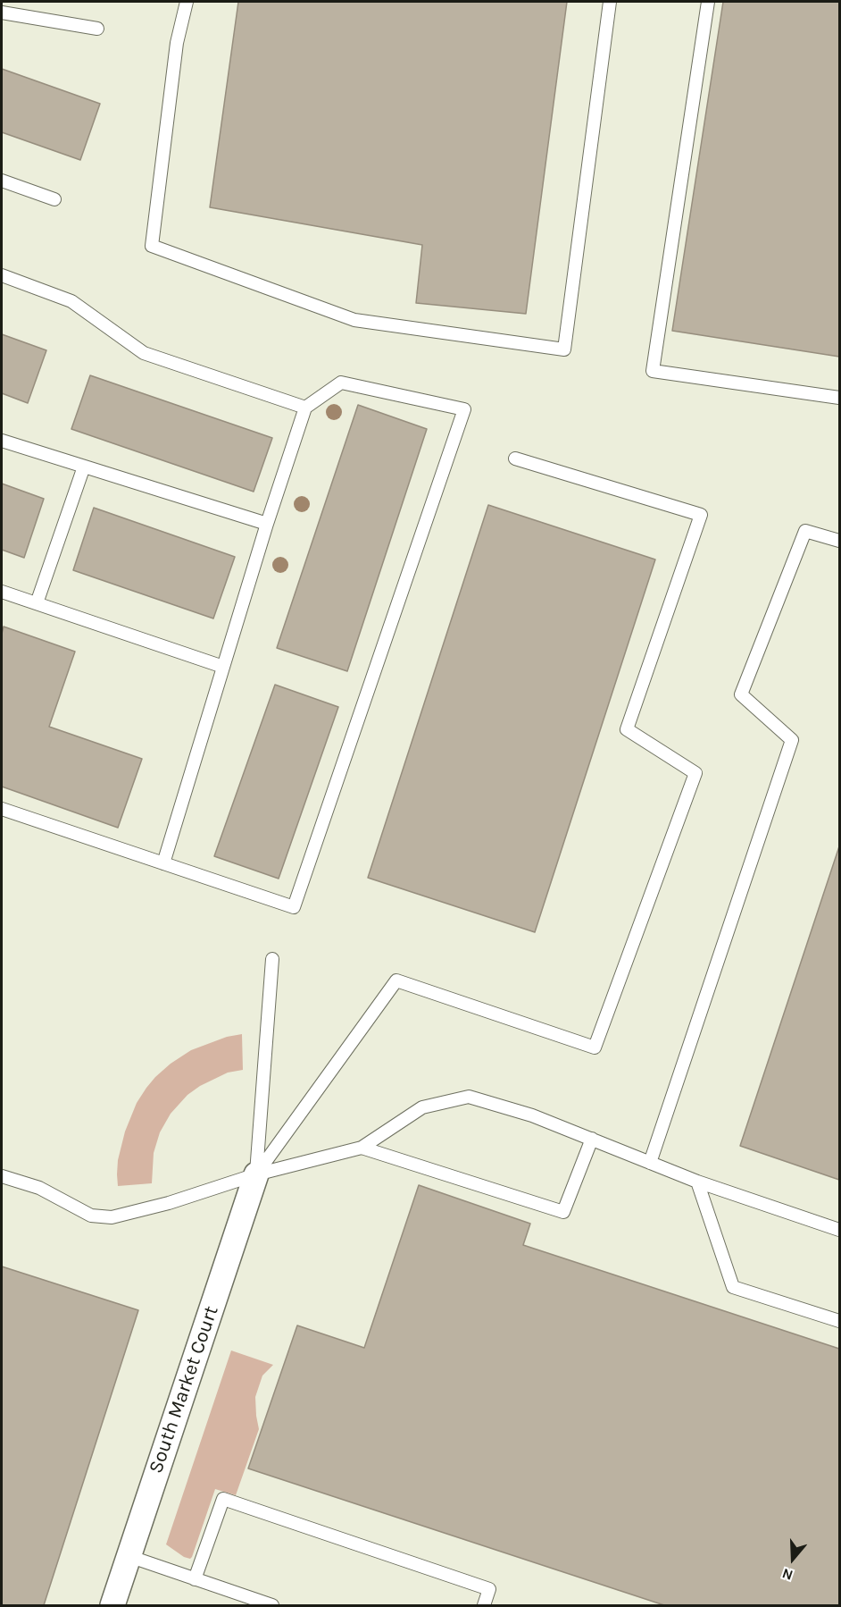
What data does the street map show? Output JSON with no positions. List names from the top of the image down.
{
  "streets": {
    "street": ["South Market Court"]
  },
  "north": "bottom"
}
